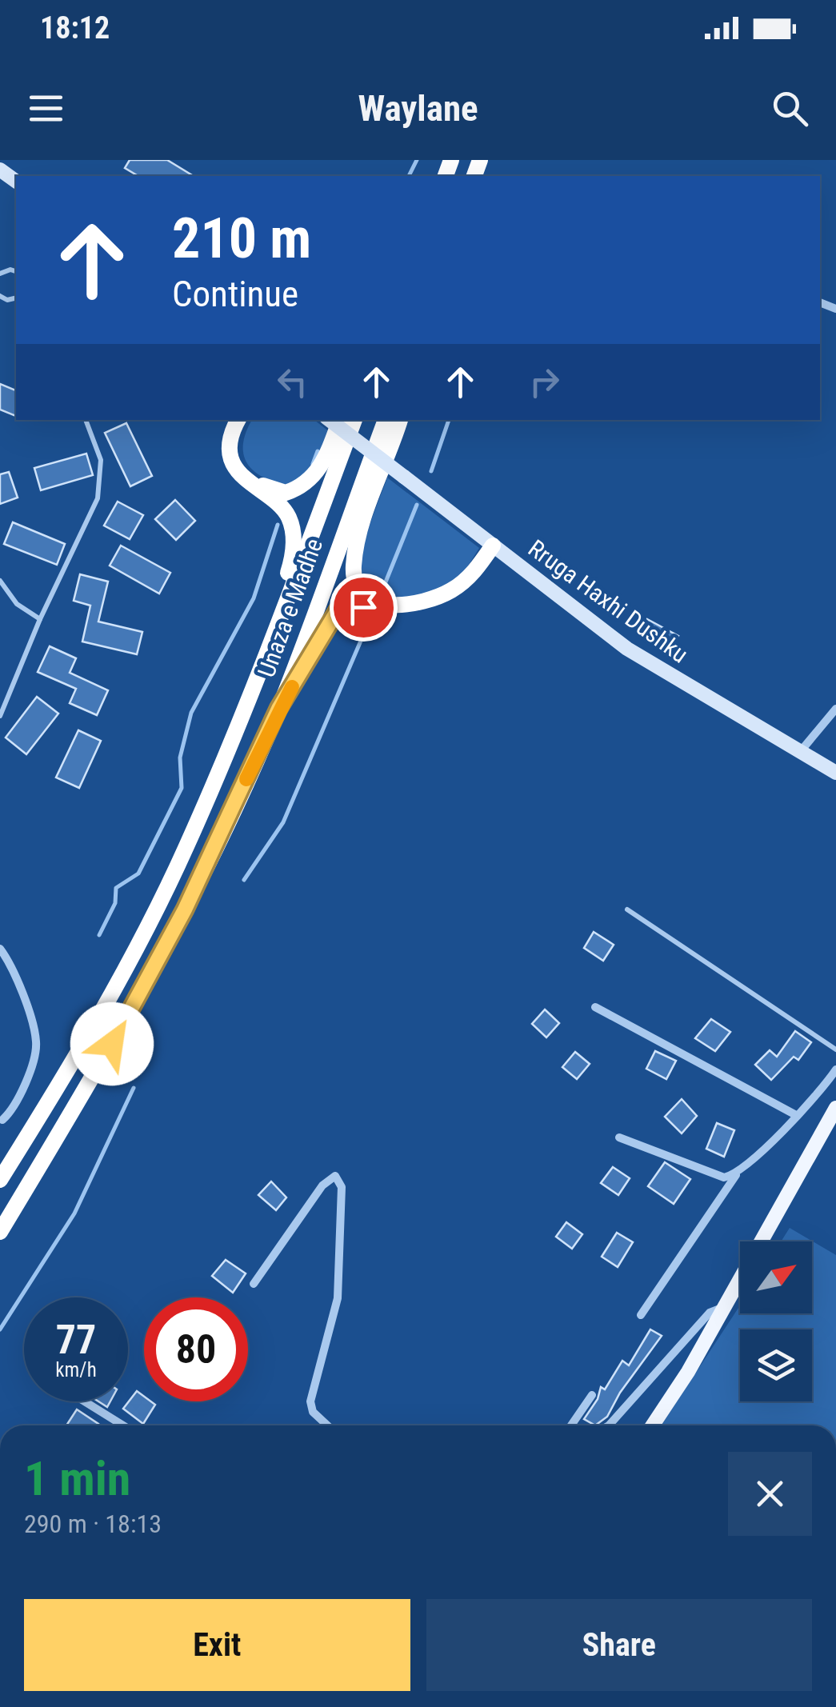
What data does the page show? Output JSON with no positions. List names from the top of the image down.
{
  "streets": {
    "highway": ["Unaza e Madhe"],
    "street": ["Rruga Haxhi Dushku"]
  },
  "north": "top right",
  "page": {
    "status": "18:12",
    "header": "Waylane",
    "turn": ["210 m", "Continue"],
    "speed": "77 km/h",
    "limit": "80",
    "heading": ["1 min", "290 m · 18:13"],
    "buttons": ["Exit", "Share"]
  }
}
